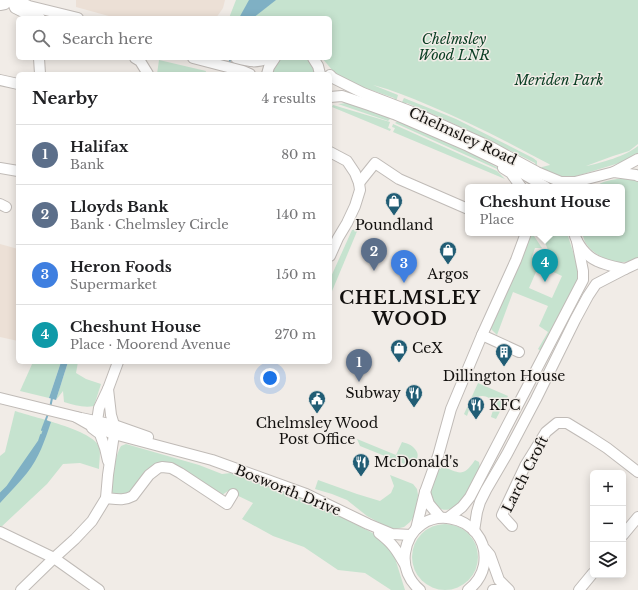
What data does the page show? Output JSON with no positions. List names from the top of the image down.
{
  "streets": {
    "street": ["Chelmsley Road", "Larch Croft", "Bosworth Drive"]
  },
  "districts": ["CHELMSLEY WOOD"],
  "parks": ["Chelmsley Wood LNR", "Meriden Park"],
  "places": {
    "shop": ["Poundland", "Argos", "CeX"],
    "building": ["Dillington House"],
    "restaurant": ["Subway", "KFC", "McDonald's"],
    "public building": ["Chelmsley Wood Post Office"]
  },
  "page": {
    "search": "Search here",
    "heading": ["Nearby", "4 results"],
    "list": [
      {
        "mark": "1",
        "name": "Halifax",
        "note": "Bank",
        "value": "80 m"
      },
      {
        "mark": "2",
        "name": "Lloyds Bank",
        "note": "Bank · Chelmsley Circle",
        "value": "140 m"
      },
      {
        "mark": "3",
        "name": "Heron Foods",
        "note": "Supermarket",
        "value": "150 m"
      },
      {
        "mark": "4",
        "name": "Cheshunt House",
        "note": "Place · Moorend Avenue",
        "value": "270 m"
      }
    ],
    "popup": ["Cheshunt House", "Place"],
    "pins": [
      "2",
      "4",
      "3",
      "1"
    ],
    "map_buttons": ["+", "−"]
  }
}
